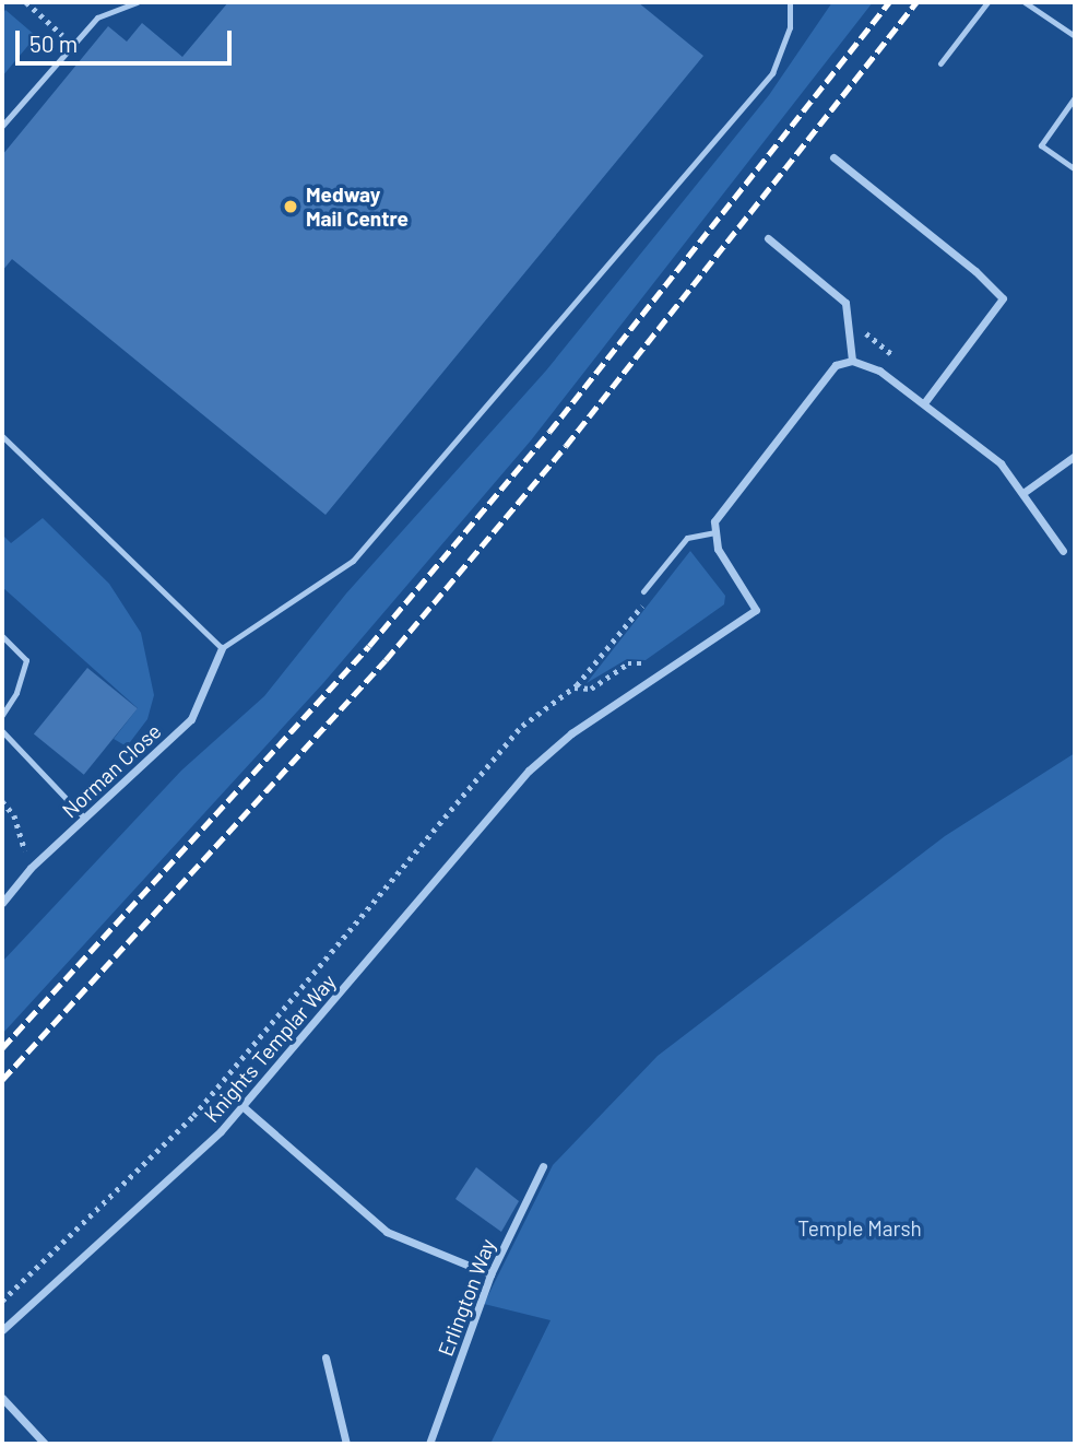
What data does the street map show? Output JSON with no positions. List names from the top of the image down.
{
  "streets": {
    "street": ["Norman Close", "Knights Templar Way", "Erlington Way"]
  },
  "parks": ["Temple Marsh"],
  "places": ["Medway Mail Centre"],
  "scale_bar": "50 m"
}
